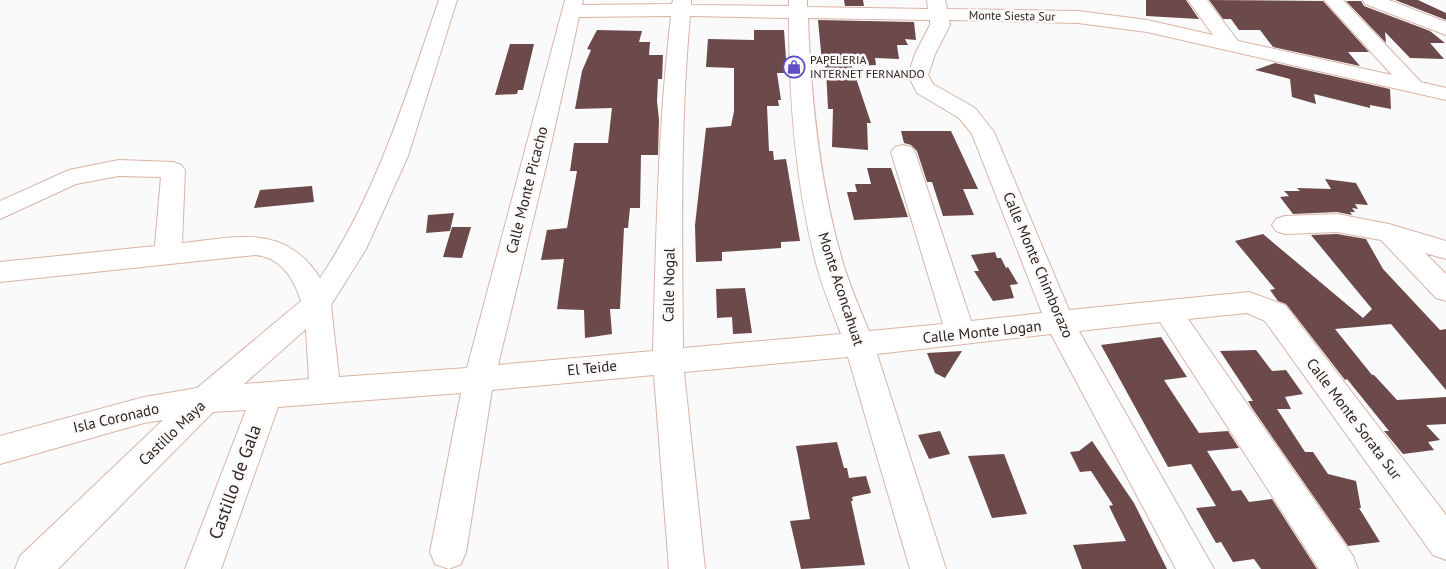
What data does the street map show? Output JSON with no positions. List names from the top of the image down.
{
  "streets": {
    "street": [
      "Monte Siesta Sur",
      "Calle Monte Picacho",
      "Calle Monte Chimborazo",
      "Calle Nogal",
      "Monte Aconcahuat",
      "Calle Monte Logan",
      "El Teide",
      "Isla Coronado",
      "Calle Monte Sorata Sur",
      "Castillo Maya",
      "Castillo de Gala"
    ]
  },
  "crossings": [
    ["Monte Siesta Sur", "Calle Monte Picacho"],
    ["Monte Siesta Sur", "Calle Monte Chimborazo"],
    ["Monte Siesta Sur", "Calle Nogal"],
    ["Monte Siesta Sur", "Monte Aconcahuat"],
    ["Calle Monte Picacho", "El Teide"],
    ["Calle Monte Chimborazo", "Calle Monte Logan"],
    ["Calle Nogal", "El Teide"],
    ["Monte Aconcahuat", "Calle Monte Logan"],
    ["Monte Aconcahuat", "El Teide"],
    ["Calle Monte Logan", "El Teide"],
    ["Calle Monte Logan", "Calle Monte Sorata Sur"],
    ["El Teide", "Isla Coronado"],
    ["Isla Coronado", "Castillo Maya"],
    ["Isla Coronado", "Castillo de Gala"]
  ],
  "places": {
    "shop": ["PAPELERIA INTERNET FERNANDO"]
  }
}
